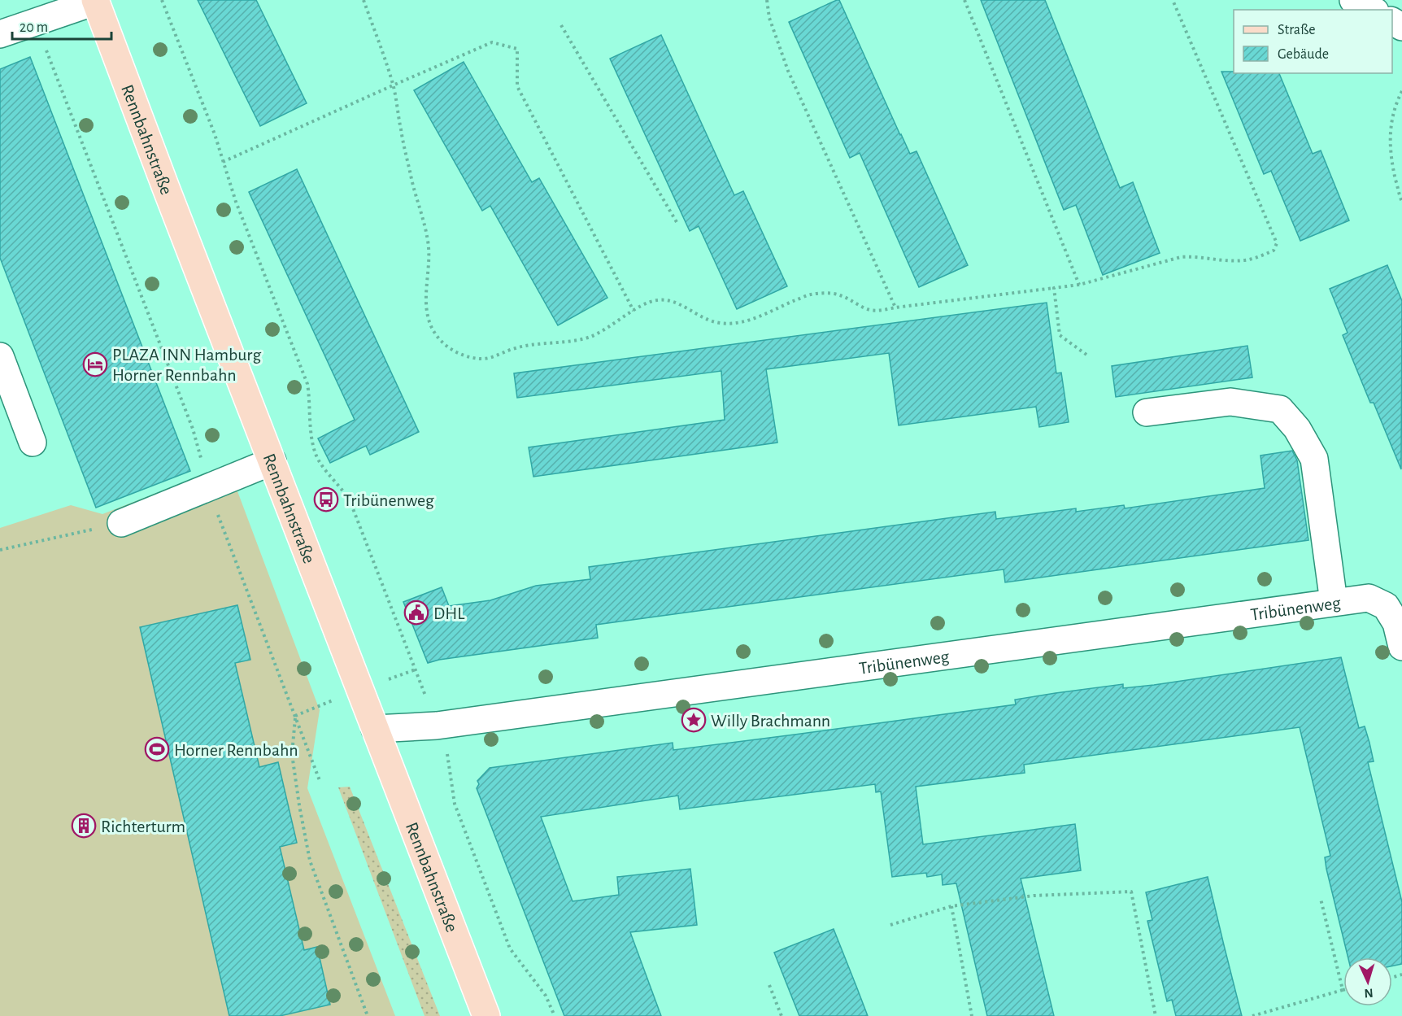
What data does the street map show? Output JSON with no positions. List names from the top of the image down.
{
  "streets": {
    "main road": ["Rennbahnstraße"],
    "street": ["Tribünenweg"]
  },
  "crossings": [
    ["Rennbahnstraße", "Tribünenweg"]
  ],
  "places": {
    "hotel": ["PLAZA INN Hamburg Horner Rennbahn"],
    "bus stop": ["Tribünenweg"],
    "public building": ["DHL"],
    "place": ["Willy Brachmann"],
    "sports": ["Horner Rennbahn"],
    "building": ["Richterturm"]
  },
  "legend": ["Straße", "Gebäude"],
  "scale_bar": "20 m",
  "north": "bottom"
}
